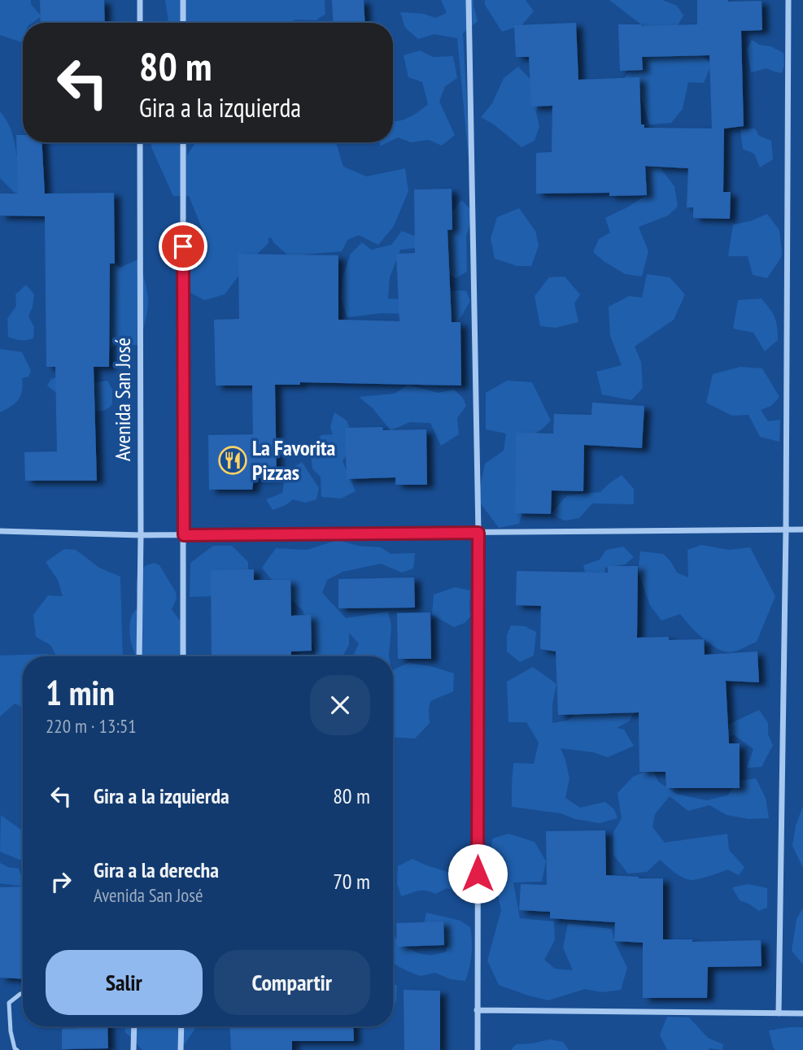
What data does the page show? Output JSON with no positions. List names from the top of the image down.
{
  "streets": {
    "street": ["Avenida San José"]
  },
  "places": {
    "restaurant": ["La Favorita Pizzas"]
  },
  "page": {
    "turn": ["80 m", "Gira a la izquierda"],
    "heading": ["1 min", "220 m · 13:51"],
    "list": [
      {
        "name": "Gira a la izquierda",
        "value": "80 m"
      },
      {
        "name": "Gira a la derecha",
        "note": "Avenida San José",
        "value": "70 m"
      }
    ],
    "buttons": ["Salir", "Compartir"]
  }
}
